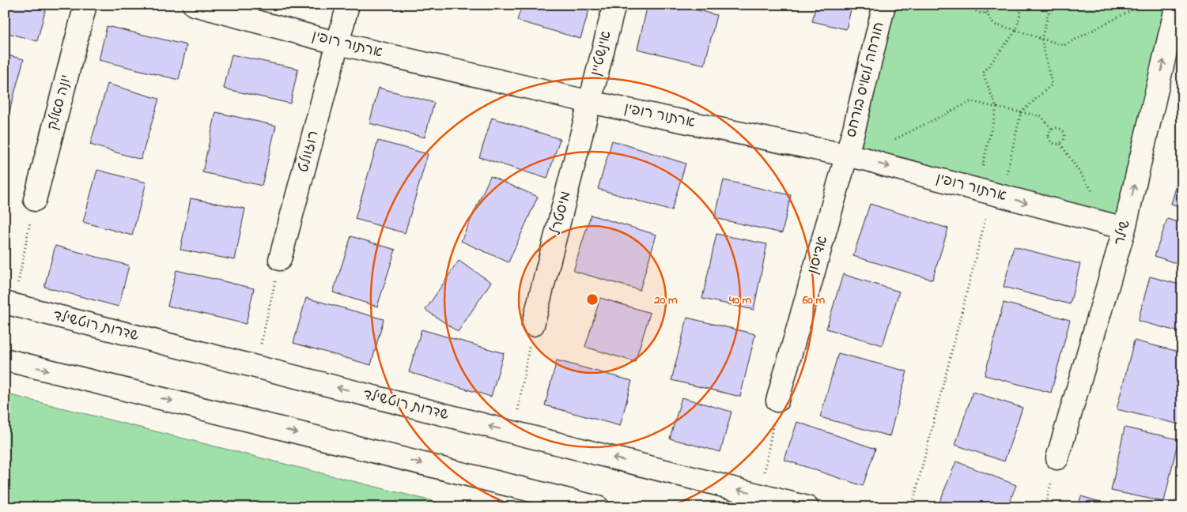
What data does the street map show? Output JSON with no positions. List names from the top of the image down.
{
  "streets": {
    "street": [
      "ארתור רופין",
      "אינשטיין",
      "חורחה לואיס בורחס",
      "יונה סאלק",
      "רוזוולט",
      "מיסטרל",
      "שילר",
      "אדיסון",
      "שדרות רוטשילד"
    ]
  },
  "crossings": [
    ["ארתור רופין", "אינשטיין"],
    ["ארתור רופין", "חורחה לואיס בורחס"],
    ["ארתור רופין", "רוזוולט"],
    ["ארתור רופין", "מיסטרל"],
    ["ארתור רופין", "שילר"],
    ["ארתור רופין", "אדיסון"],
    ["אינשטיין", "מיסטרל"],
    ["חורחה לואיס בורחס", "אדיסון"]
  ],
  "one_way": ["שילר"],
  "rings": ["20 m", "40 m", "60 m"]
}
